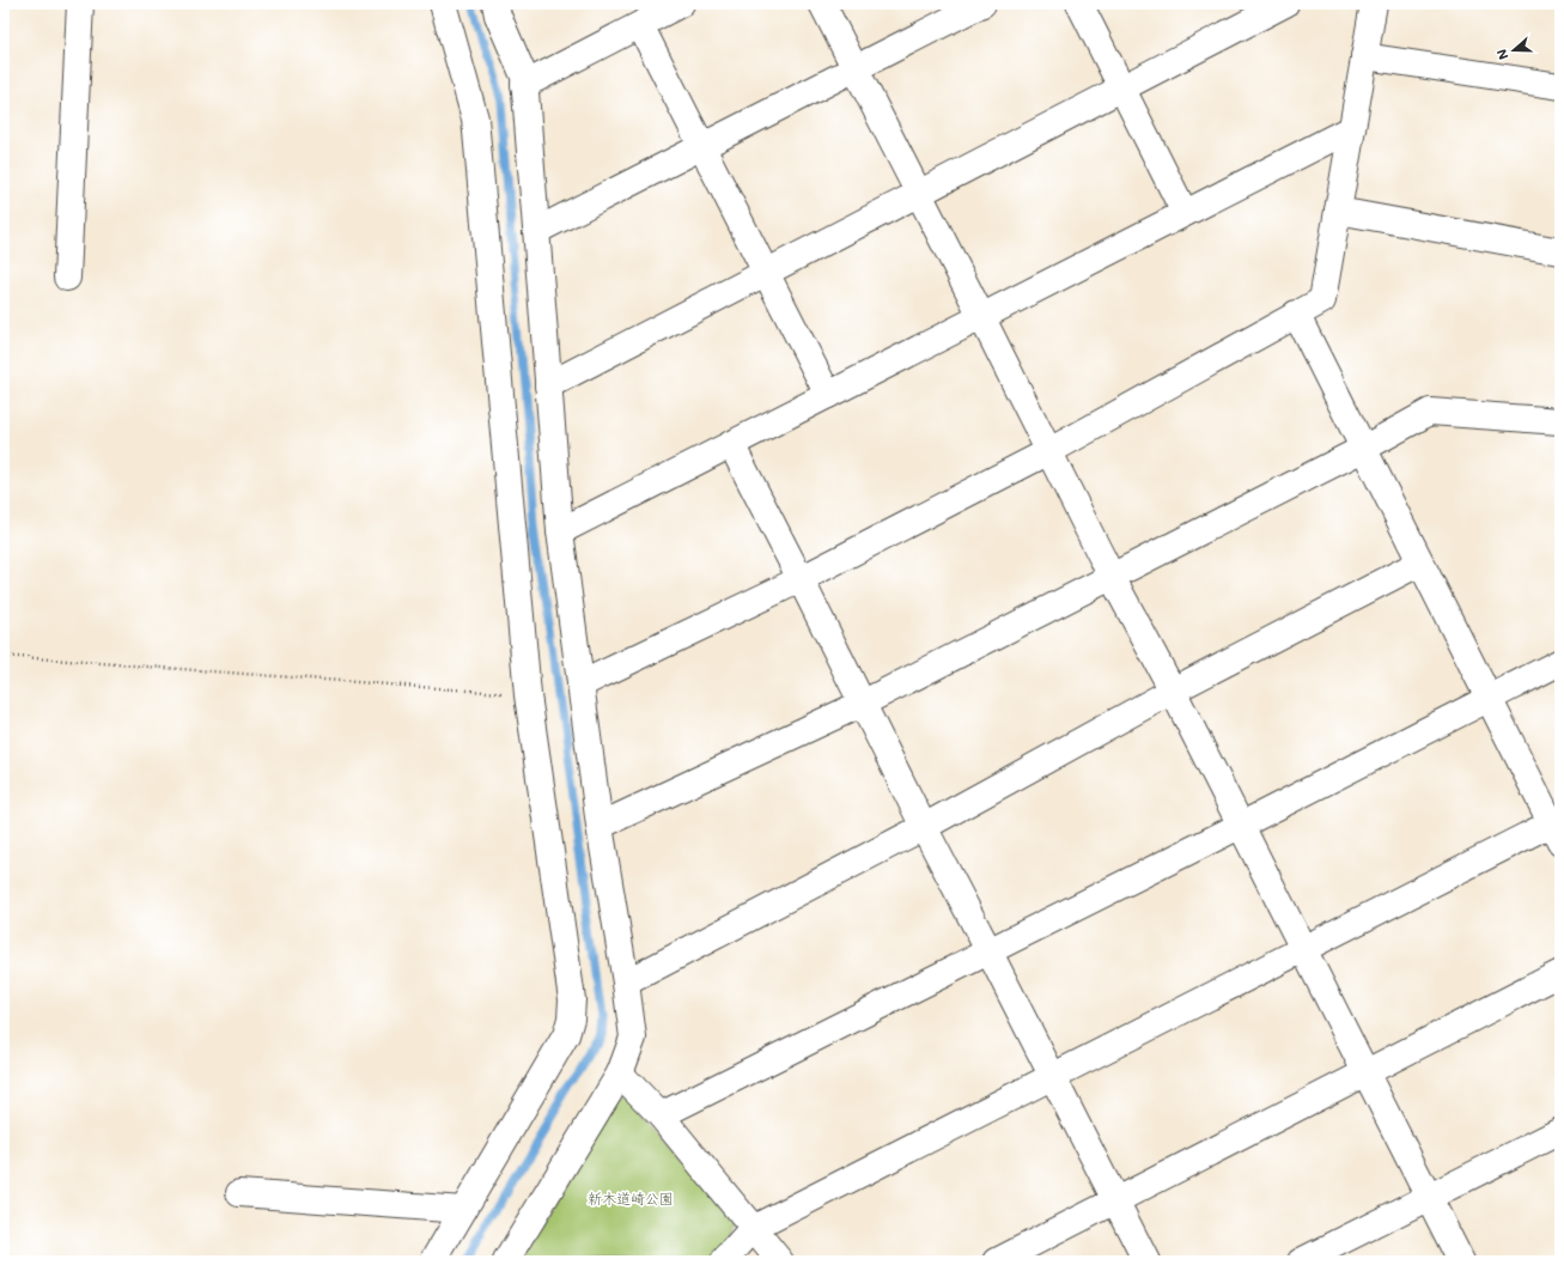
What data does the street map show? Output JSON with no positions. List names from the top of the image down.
{
  "parks": ["新木道崎公園"],
  "north": "left"
}
